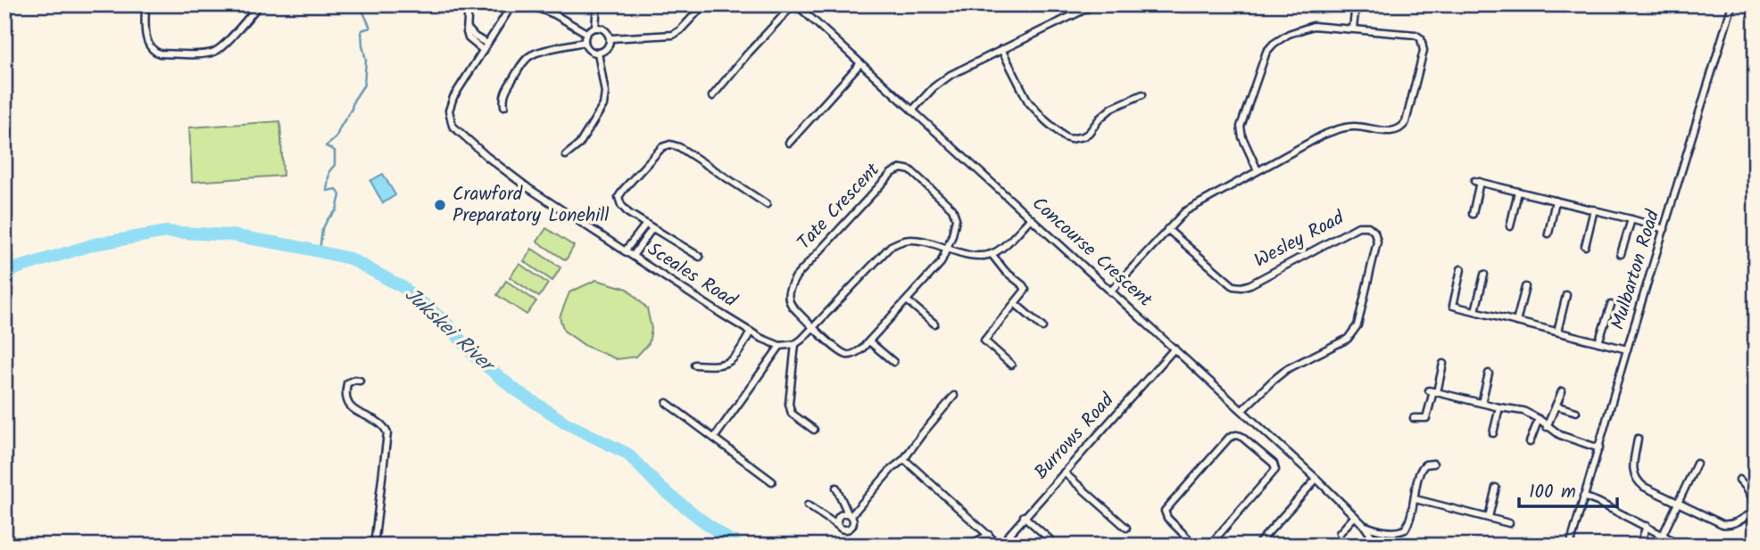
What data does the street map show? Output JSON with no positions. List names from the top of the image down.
{
  "streets": {
    "street": [
      "Tate Crescent",
      "Wesley Road",
      "Concourse Crescent",
      "Mulbarton Road",
      "Sceales Road",
      "Burrows Road"
    ]
  },
  "crossings": [
    ["Wesley Road", "Concourse Crescent"],
    ["Concourse Crescent", "Burrows Road"]
  ],
  "water": ["Jukskei River"],
  "places": ["Crawford Preparatory Lonehill"],
  "scale_bar": "100 m"
}
